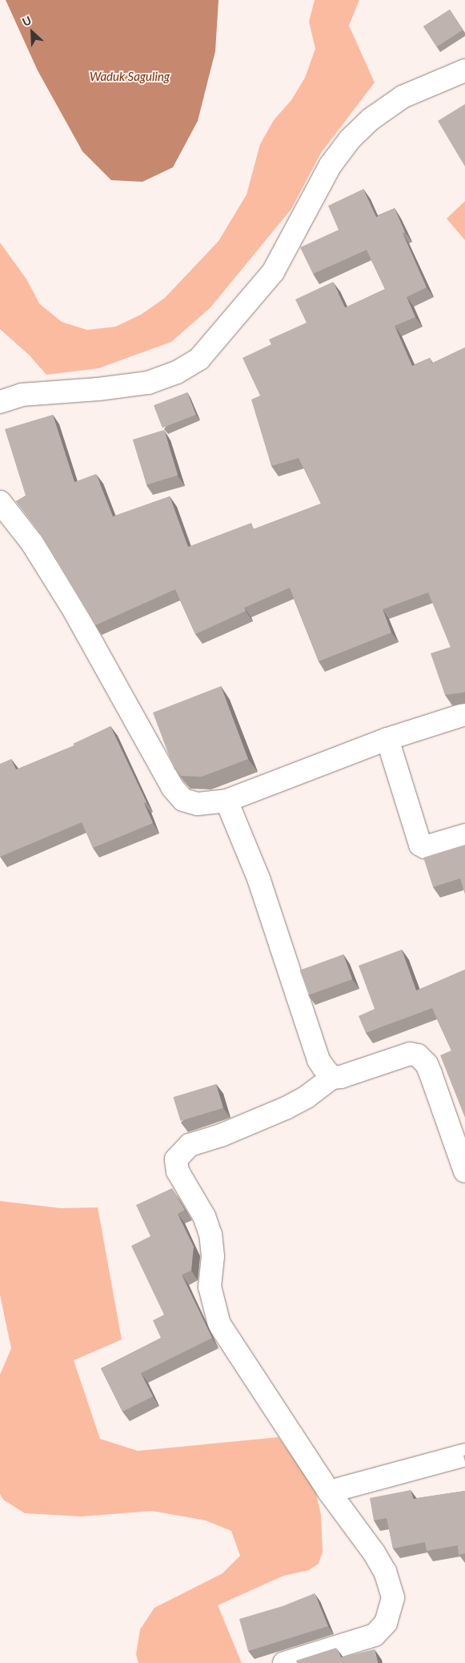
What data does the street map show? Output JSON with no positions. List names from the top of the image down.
{
  "water": ["Waduk Saguling"],
  "north": "top left"
}
